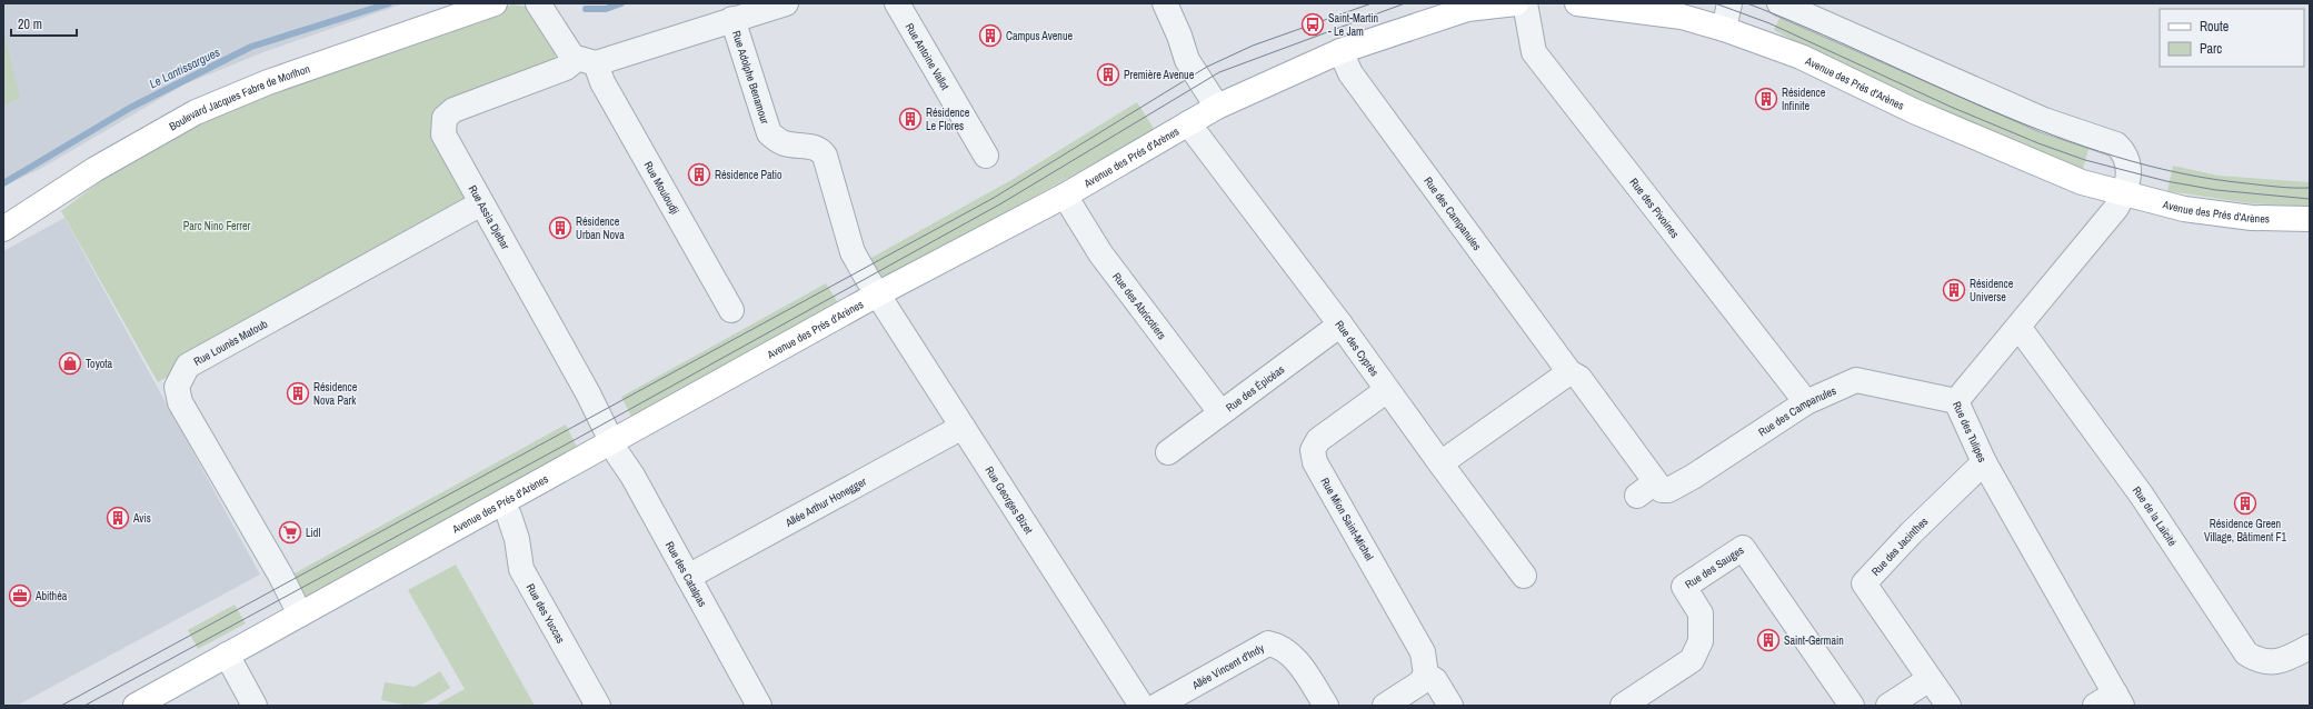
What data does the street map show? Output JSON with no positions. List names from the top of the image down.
{
  "streets": {
    "main road": ["Avenue des Prés d'Arènes", "Boulevard Jacques Fabre de Morlhon"],
    "street": [
      "Rue Antoine Vallot",
      "Rue Adolphe Benamour",
      "Rue Mouloudji",
      "Rue des Pivoines",
      "Rue des Campanules",
      "Rue Assia Djebar",
      "Rue des Abricotiers",
      "Rue Lounès Matoub",
      "Rue des Cyprès",
      "Rue des Épicéas",
      "Rue des Tulipes",
      "Rue Georges Bizet",
      "Allée Arthur Honegger",
      "Rue de la Laïcité",
      "Rue Mion Saint-Michel",
      "Rue des Jacinthes",
      "Rue des Sauges",
      "Rue des Catalpas",
      "Rue des Yuccas",
      "Allée Vincent d'Indy"
    ]
  },
  "crossings": [
    ["Rue Adolphe Benamour", "Avenue des Prés d'Arènes"],
    ["Rue Adolphe Benamour", "Rue Georges Bizet"],
    ["Avenue des Prés d'Arènes", "Rue des Campanules"],
    ["Avenue des Prés d'Arènes", "Rue Assia Djebar"],
    ["Avenue des Prés d'Arènes", "Rue des Abricotiers"],
    ["Avenue des Prés d'Arènes", "Rue Lounès Matoub"],
    ["Avenue des Prés d'Arènes", "Rue des Cyprès"],
    ["Avenue des Prés d'Arènes", "Rue des Tulipes"],
    ["Avenue des Prés d'Arènes", "Rue Georges Bizet"],
    ["Avenue des Prés d'Arènes", "Rue des Catalpas"],
    ["Rue des Pivoines", "Rue des Campanules"],
    ["Rue des Campanules", "Rue des Tulipes"],
    ["Rue Assia Djebar", "Rue Lounès Matoub"],
    ["Rue Assia Djebar", "Rue des Catalpas"],
    ["Rue des Abricotiers", "Rue des Épicéas"],
    ["Rue des Cyprès", "Rue des Épicéas"],
    ["Rue des Cyprès", "Rue Mion Saint-Michel"],
    ["Rue des Tulipes", "Rue de la Laïcité"],
    ["Rue des Tulipes", "Rue des Jacinthes"],
    ["Rue Georges Bizet", "Allée Arthur Honegger"],
    ["Allée Arthur Honegger", "Rue des Catalpas"]
  ],
  "water": ["Le Lantissargues"],
  "parks": ["Parc Nino Ferrer"],
  "places": {
    "bus stop": ["Saint-Martin - Le Jam"],
    "building": [
      "Campus Avenue",
      "Première Avenue",
      "Résidence Infinite",
      "Résidence Le Flores",
      "Résidence Patio",
      "Résidence Urban Nova",
      "Résidence Universe",
      "Résidence Nova Park",
      "Résidence Green Village, Bâtiment F1",
      "Avis",
      "Saint-Germain"
    ],
    "shop": ["Toyota"],
    "supermarket": ["Lidl"],
    "office": ["Abithéa"]
  },
  "legend": ["Route", "Parc"],
  "scale_bar": "20 m"
}
